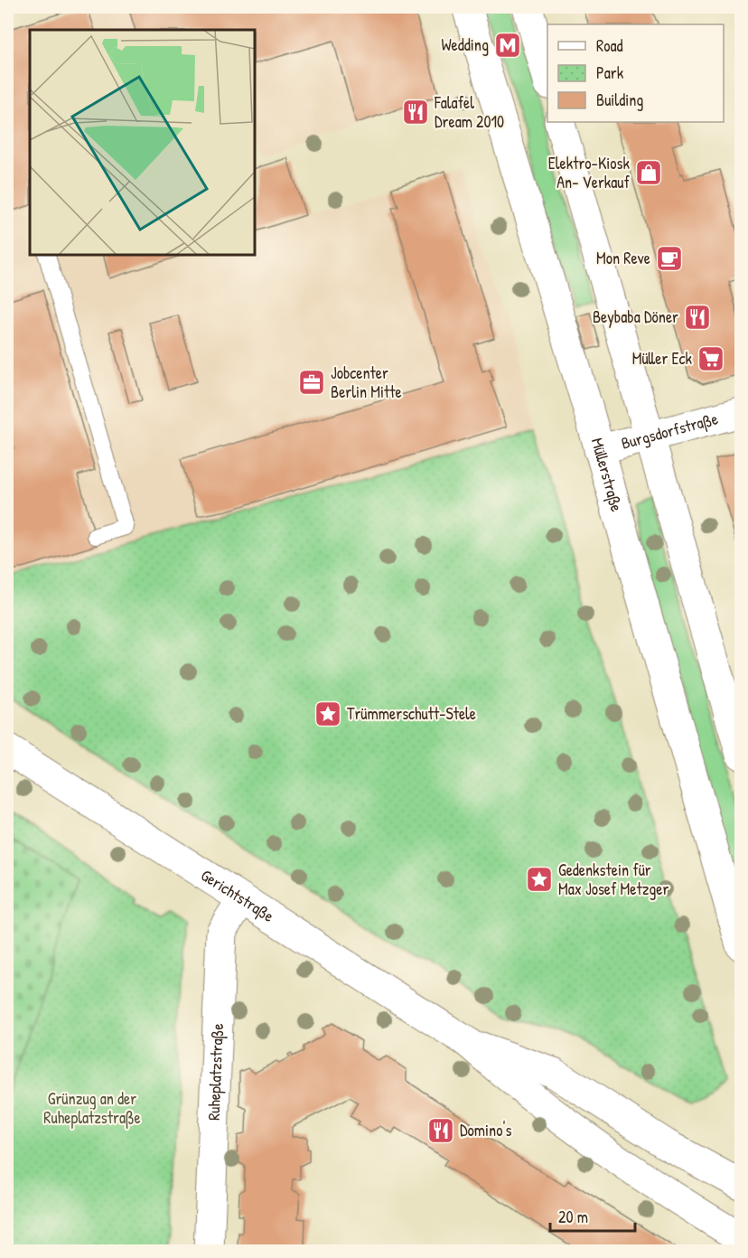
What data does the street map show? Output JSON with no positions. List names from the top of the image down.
{
  "streets": {
    "street": [
      "Burgsdorfstraße",
      "Müllerstraße",
      "Gerichtstraße",
      "Ruheplatzstraße"
    ]
  },
  "crossings": [
    ["Burgsdorfstraße", "Müllerstraße"],
    ["Gerichtstraße", "Ruheplatzstraße"]
  ],
  "parks": ["Grünzug an der Ruheplatzstraße"],
  "places": {
    "metro station": ["Wedding"],
    "restaurant": ["Falafel Dream 2010", "Beybaba Döner", "Domino's"],
    "shop": ["Elektro-Kiosk An- Verkauf"],
    "cafe": ["Mon Reve"],
    "supermarket": ["Müller Eck"],
    "office": ["Jobcenter Berlin Mitte"],
    "place": ["Trümmerschutt-Stele", "Gedenkstein für Max Josef Metzger"]
  },
  "legend": ["Road", "Park", "Building"],
  "scale_bar": "20 m"
}
